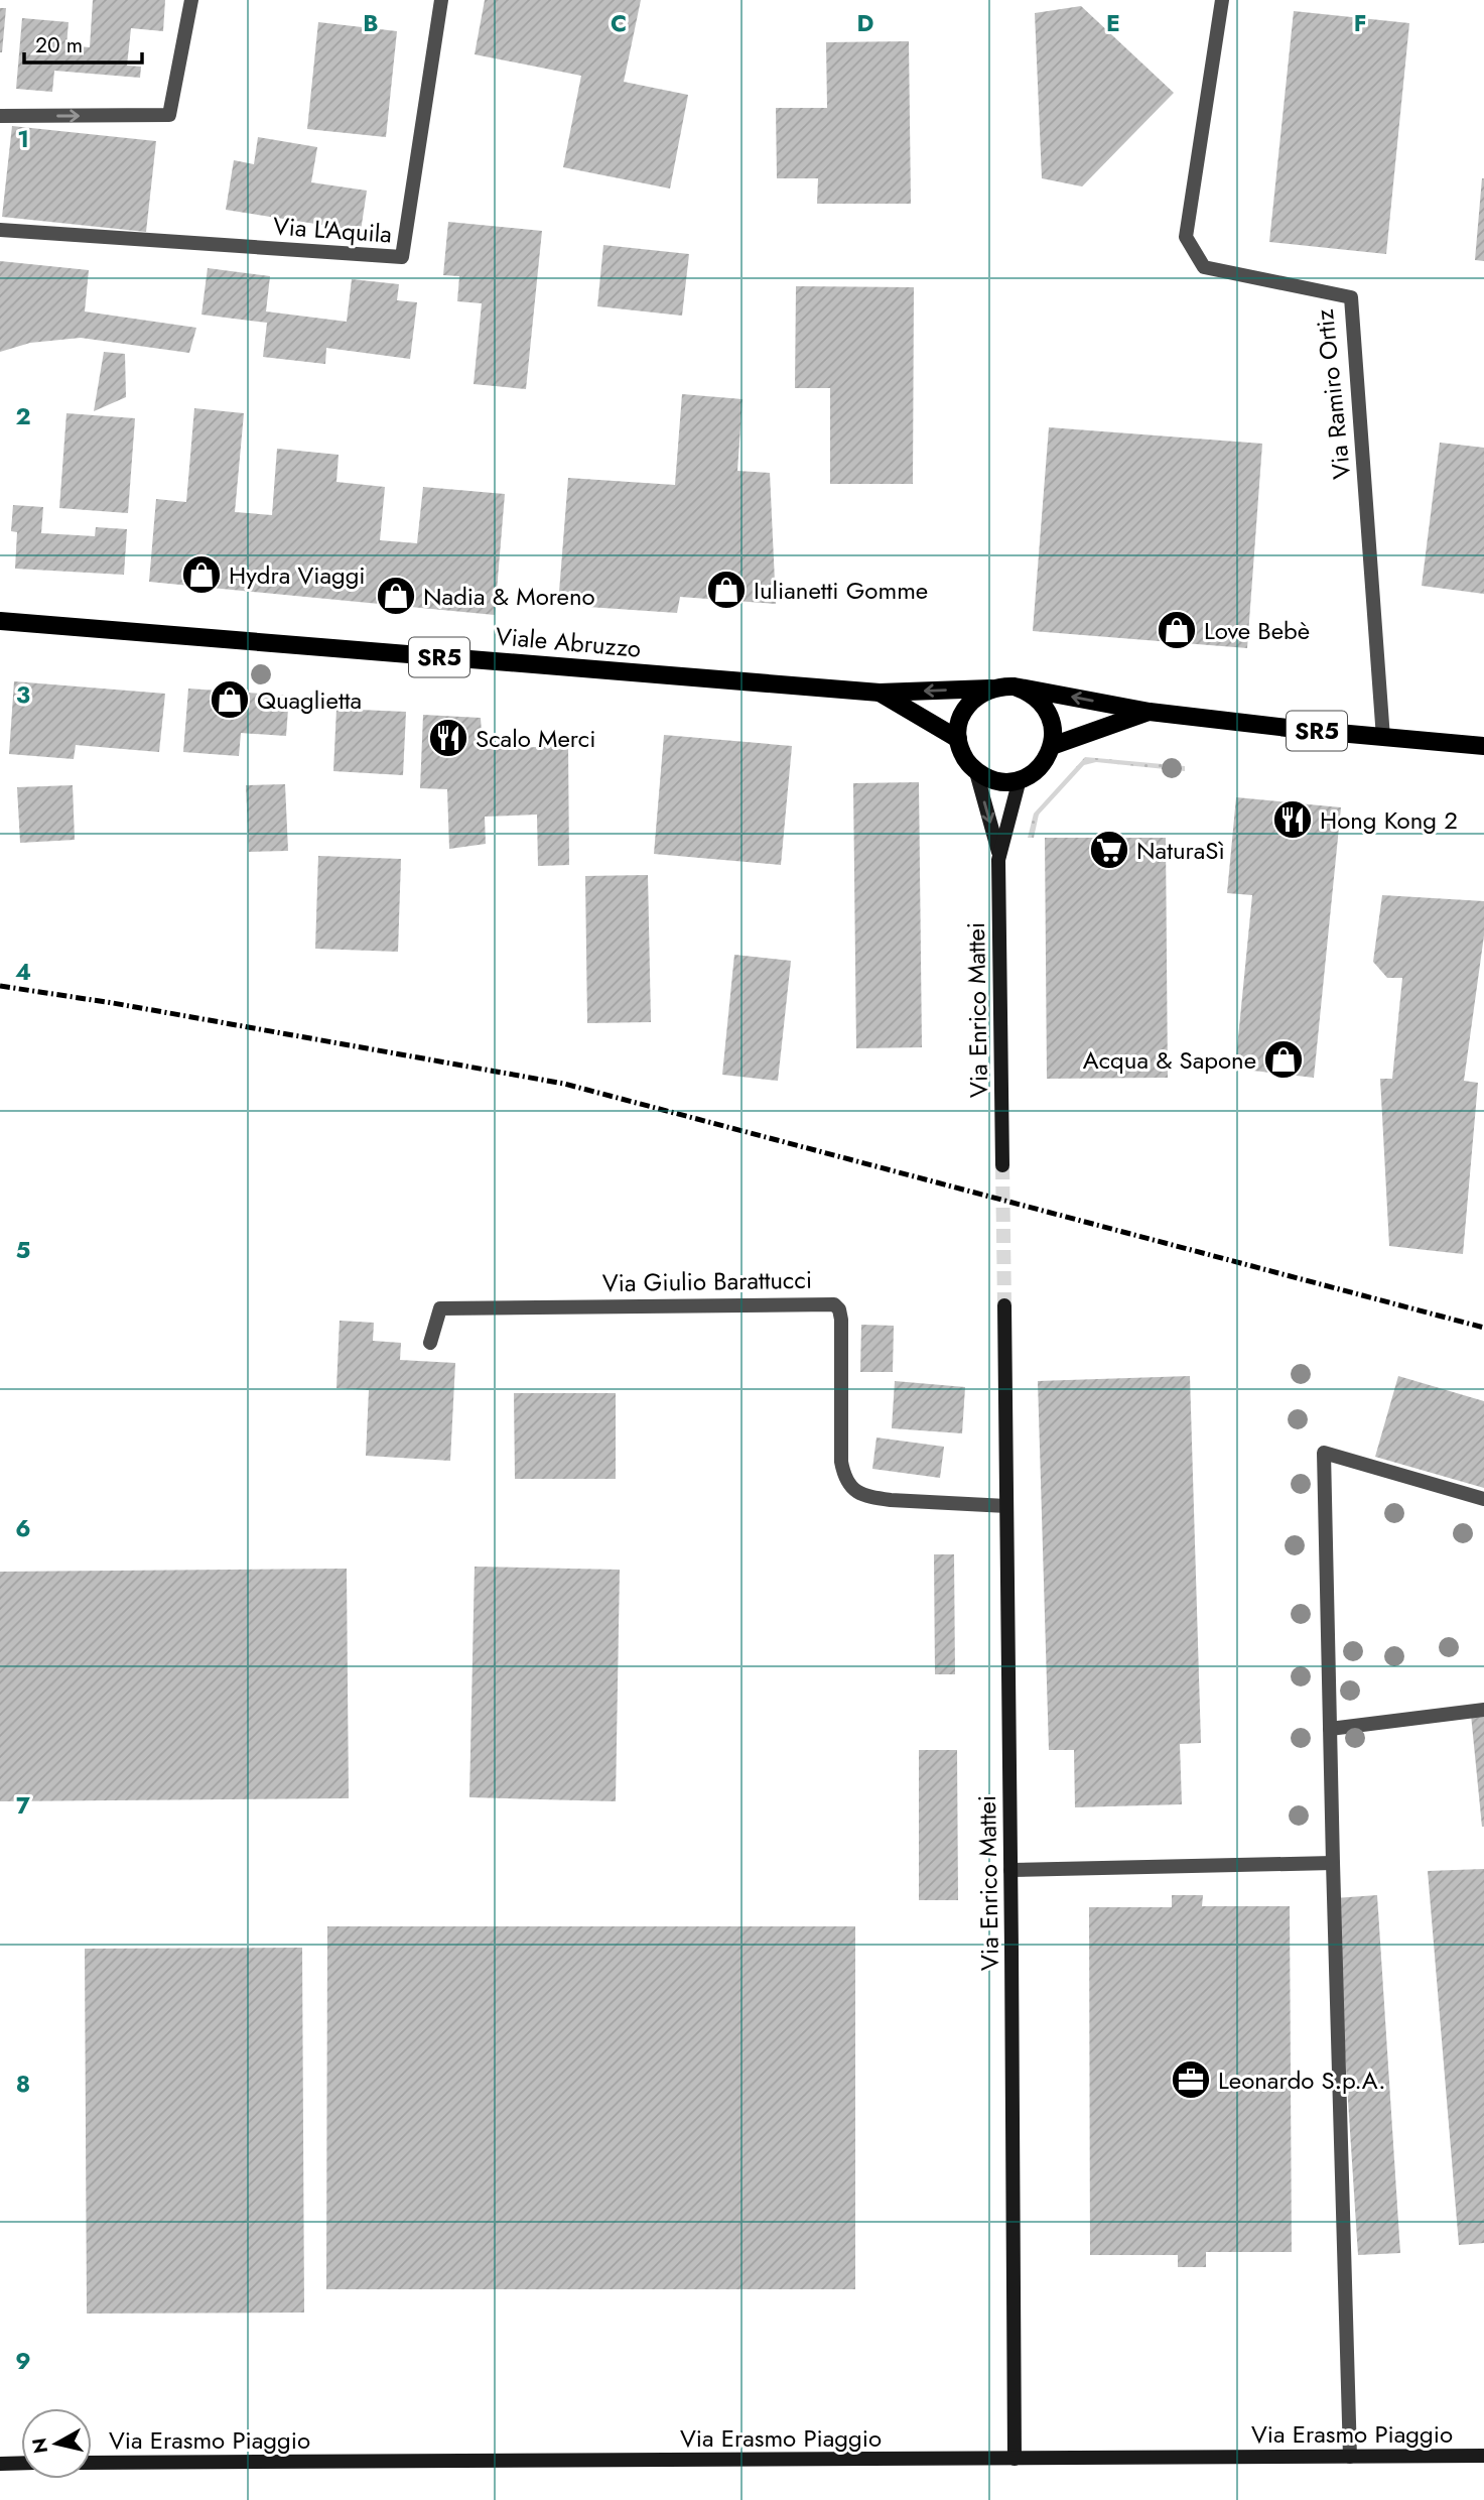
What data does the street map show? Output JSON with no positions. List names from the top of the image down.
{
  "streets": {
    "main road": ["Viale Abruzzo", "SR5"],
    "street": [
      "Via L'Aquila",
      "Via Ramiro Ortiz",
      "Via Enrico Mattei",
      "Via Giulio Barattucci",
      "Via Erasmo Piaggio"
    ]
  },
  "crossings": [
    ["Via Ramiro Ortiz", "SR5"],
    ["Viale Abruzzo", "SR5"],
    ["Via Enrico Mattei", "Via Giulio Barattucci"],
    ["Via Enrico Mattei", "Via Erasmo Piaggio"]
  ],
  "places": {
    "shop": [
      "Hydra Viaggi",
      "Iulianetti Gomme",
      "Nadia & Moreno",
      "Love Bebè",
      "Quaglietta",
      "Acqua & Sapone"
    ],
    "restaurant": ["Scalo Merci", "Hong Kong 2"],
    "supermarket": ["NaturaSì"],
    "office": ["Leonardo S.p.A."]
  },
  "scale_bar": "20 m",
  "north": "left",
  "grid": {
    "columns": [
      "B",
      "C",
      "D",
      "E",
      "F"
    ],
    "rows": [
      "1",
      "2",
      "3",
      "4",
      "5",
      "6",
      "7",
      "8",
      "9"
    ]
  }
}
